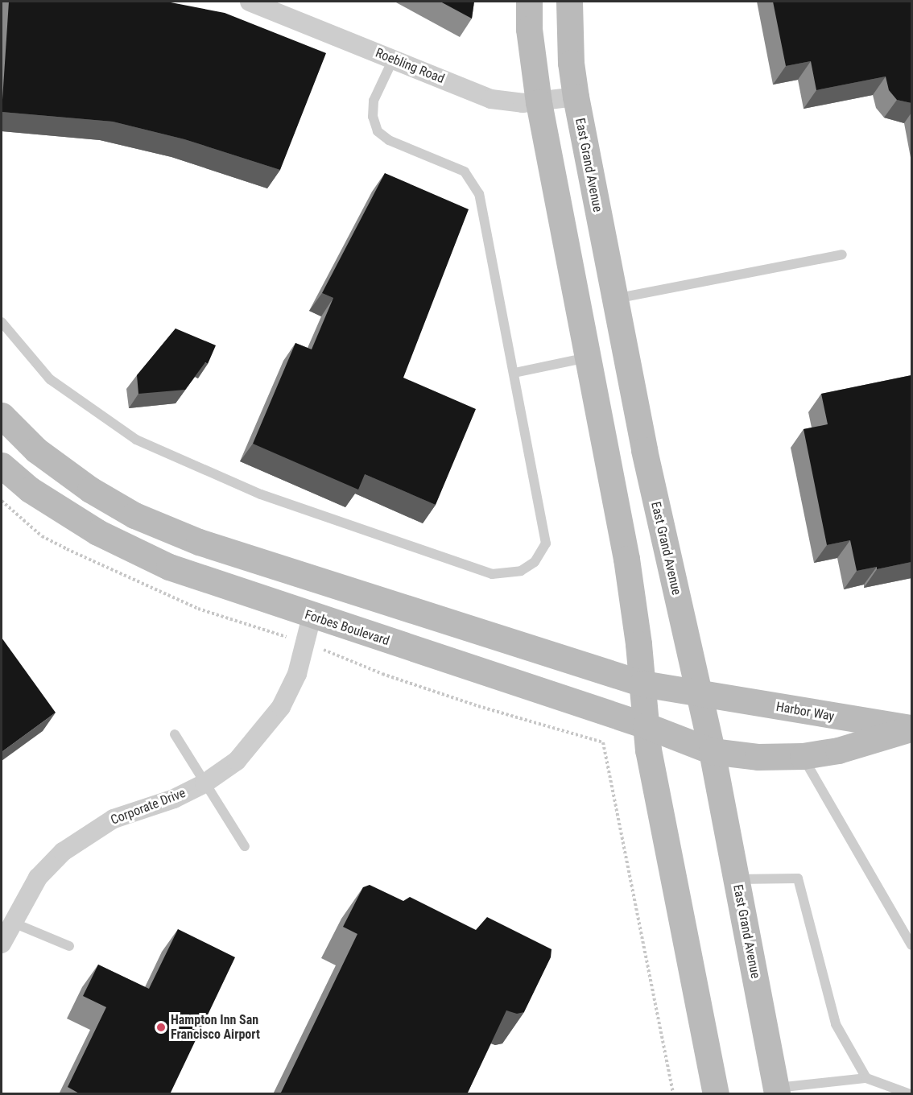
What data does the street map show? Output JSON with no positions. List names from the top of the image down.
{
  "streets": {
    "main road": ["East Grand Avenue", "Forbes Boulevard", "Harbor Way"],
    "street": ["Roebling Road", "Corporate Drive"]
  },
  "crossings": [
    ["Roebling Road", "East Grand Avenue"],
    ["East Grand Avenue", "Forbes Boulevard"],
    ["East Grand Avenue", "Harbor Way"],
    ["Forbes Boulevard", "Harbor Way"],
    ["Forbes Boulevard", "Corporate Drive"]
  ],
  "places": ["Hampton Inn San Francisco Airport"]
}
